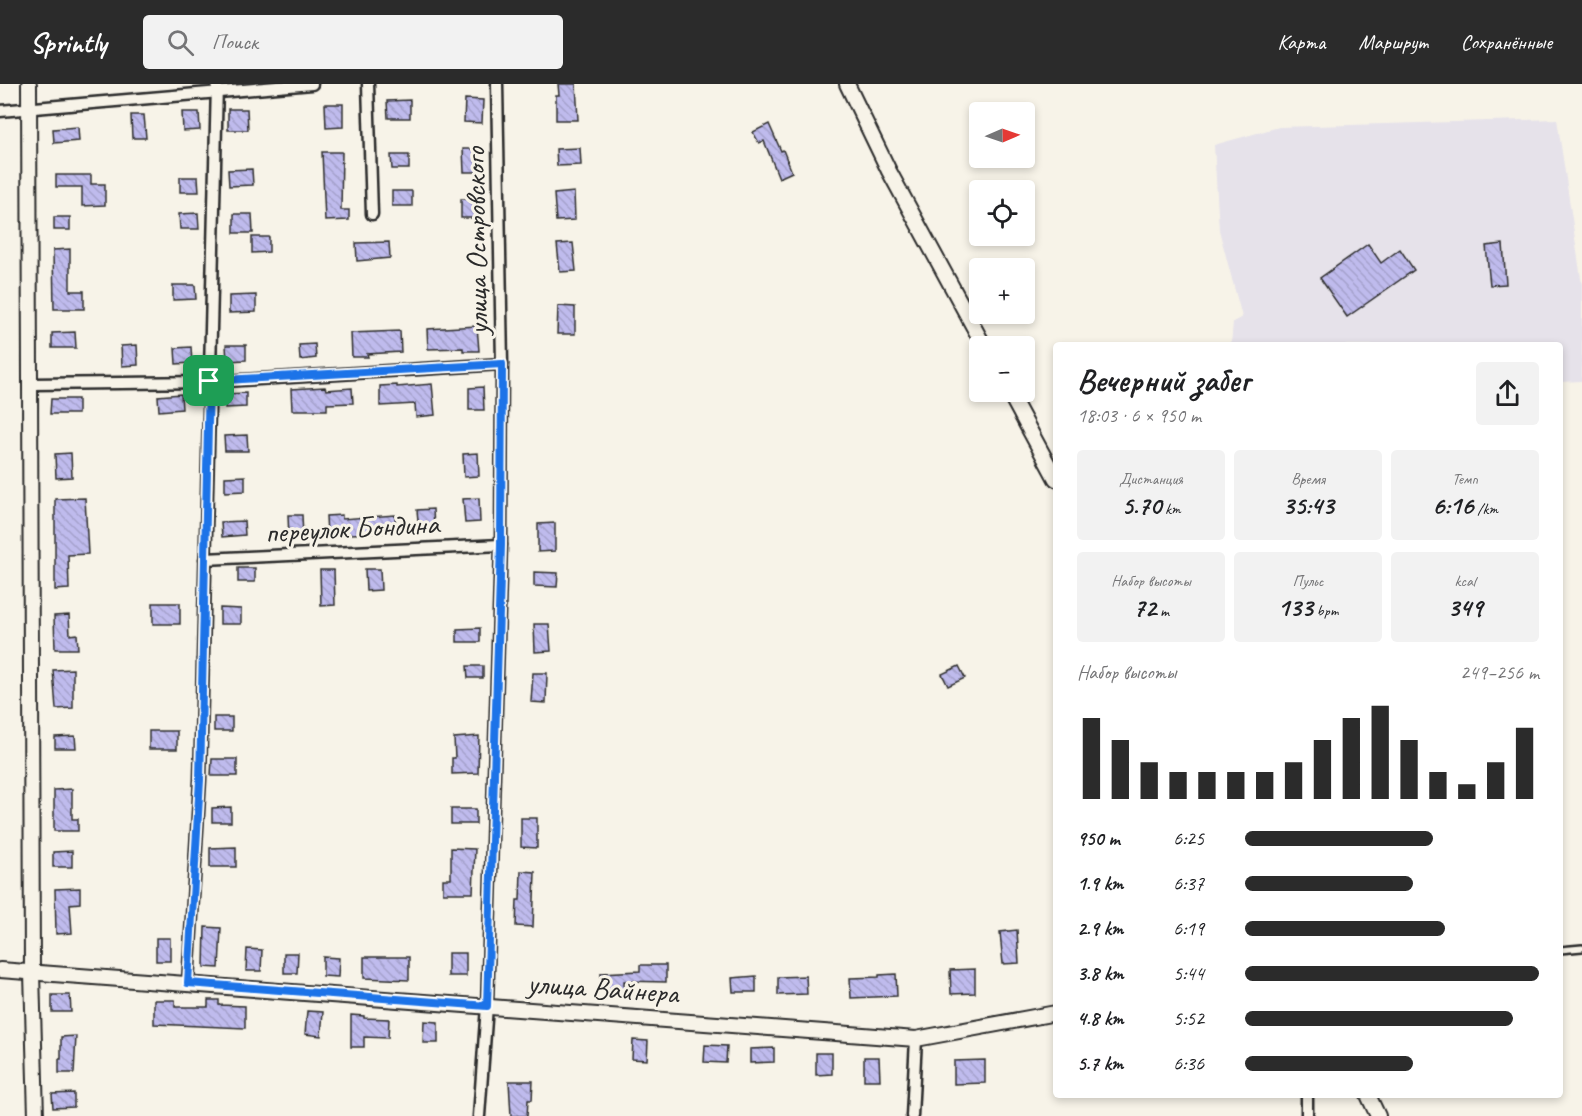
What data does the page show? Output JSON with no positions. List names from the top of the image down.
{
  "streets": {
    "street": ["улица Островского", "переулок Бондина", "улица Вайнера"]
  },
  "crossings": [
    ["улица Островского", "переулок Бондина"],
    ["улица Островского", "улица Вайнера"]
  ],
  "north": "right",
  "page": {
    "header": "Sprintly",
    "search": "Поиск",
    "nav": ["Карта", "Маршрут", "Сохранённые"],
    "map_buttons": ["+", "−"],
    "heading": ["Вечерний забег", "18:03 · 6 × 950 m"],
    "stats": [
      ["Дистанция", "5.70 km"],
      ["Время", "35:43"],
      ["Темп", "6:16 /km"],
      ["Набор высоты", "72 m"],
      ["Пульс", "133 bpm"],
      ["kcal", "349"]
    ],
    "chart": ["Набор высоты", "249–256 m"],
    "list": [
      {
        "name": "950 m",
        "note": "6:25"
      },
      {
        "name": "1.9 km",
        "note": "6:37"
      },
      {
        "name": "2.9 km",
        "note": "6:19"
      },
      {
        "name": "3.8 km",
        "note": "5:44"
      },
      {
        "name": "4.8 km",
        "note": "5:52"
      },
      {
        "name": "5.7 km",
        "note": "6:36"
      }
    ]
  }
}
